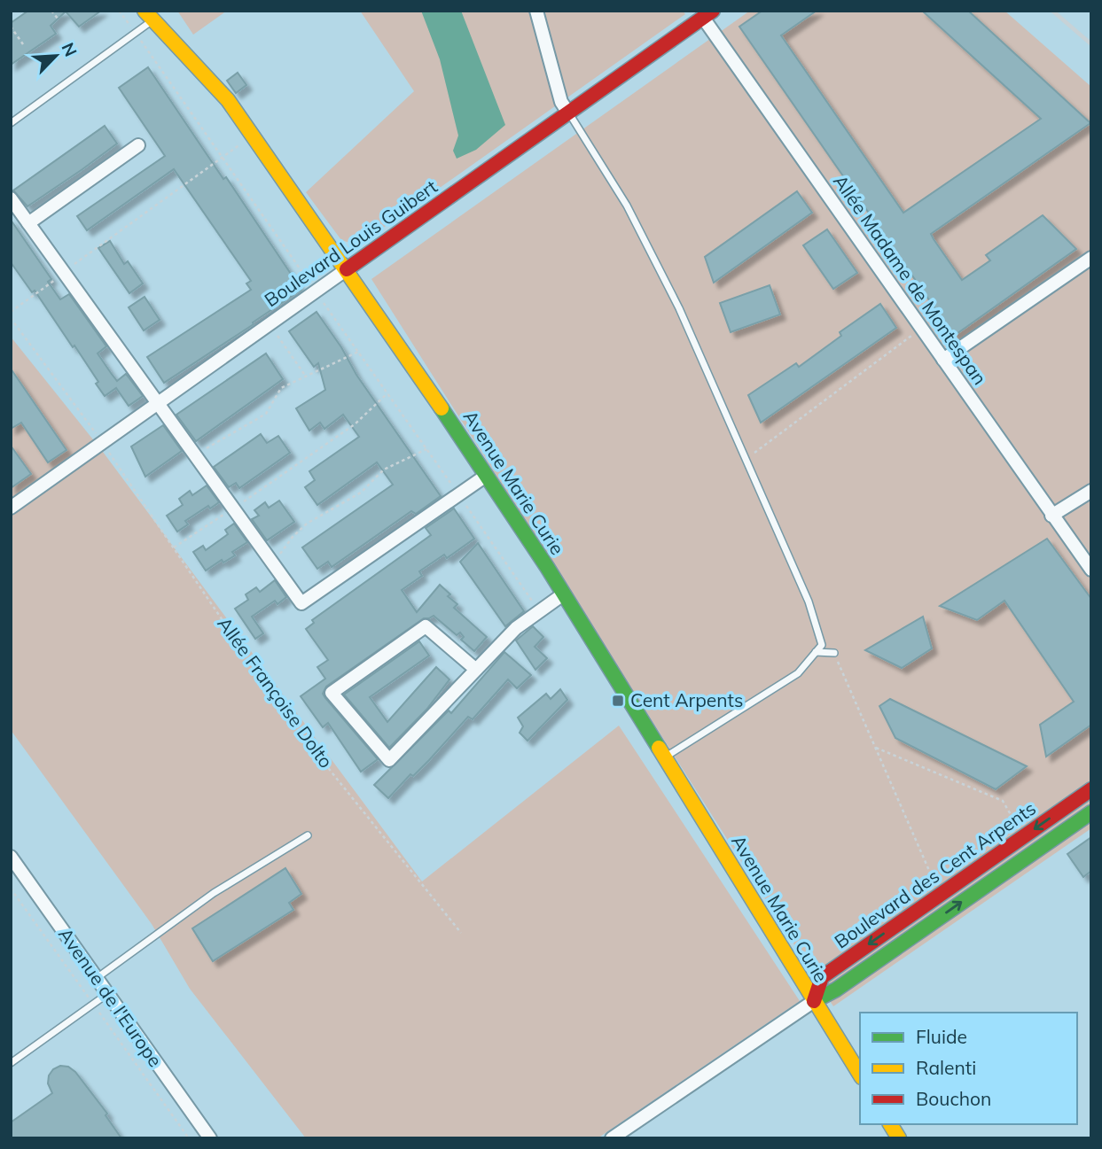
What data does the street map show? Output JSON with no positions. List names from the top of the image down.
{
  "streets": {
    "main road": ["Boulevard Louis Guibert", "Avenue Marie Curie", "Boulevard des Cent Arpents"],
    "street": ["Allée Madame de Montespan", "Avenue de l'Europe"],
    "path": ["Allée Françoise Dolto"]
  },
  "crossings": [
    ["Boulevard Louis Guibert", "Allée Madame de Montespan"],
    ["Boulevard Louis Guibert", "Avenue Marie Curie"],
    ["Boulevard Louis Guibert", "Allée Françoise Dolto"],
    ["Avenue Marie Curie", "Boulevard des Cent Arpents"]
  ],
  "places": {
    "transit": ["Cent Arpents"]
  },
  "legend": ["Fluide", "Ralenti", "Bouchon"],
  "north": "top right"
}
